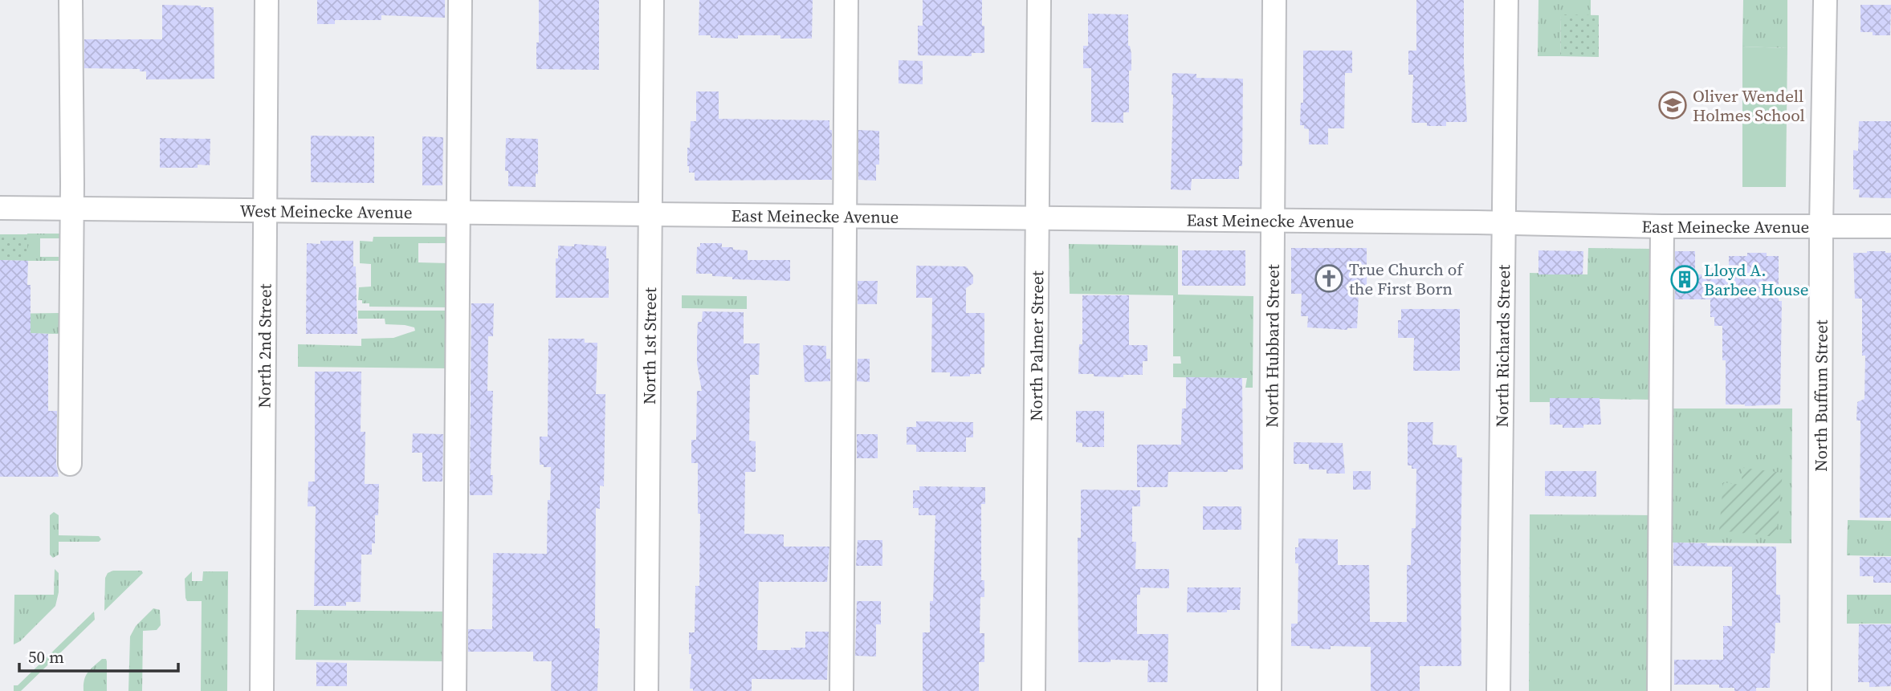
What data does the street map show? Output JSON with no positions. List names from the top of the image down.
{
  "streets": {
    "street": [
      "West Meinecke Avenue",
      "East Meinecke Avenue",
      "North 2nd Street",
      "North 1st Street",
      "North Palmer Street",
      "North Hubbard Street",
      "North Richards Street",
      "North Buffum Street"
    ]
  },
  "crossings": [
    ["West Meinecke Avenue", "East Meinecke Avenue"],
    ["West Meinecke Avenue", "North 2nd Street"],
    ["West Meinecke Avenue", "North 1st Street"],
    ["East Meinecke Avenue", "North 1st Street"],
    ["East Meinecke Avenue", "North Palmer Street"],
    ["East Meinecke Avenue", "North Hubbard Street"],
    ["East Meinecke Avenue", "North Richards Street"],
    ["East Meinecke Avenue", "North Buffum Street"]
  ],
  "places": {
    "school or university": ["Oliver Wendell Holmes School"],
    "church": ["True Church of the First Born"],
    "building": ["Lloyd A. Barbee House"]
  },
  "scale_bar": "50 m"
}
